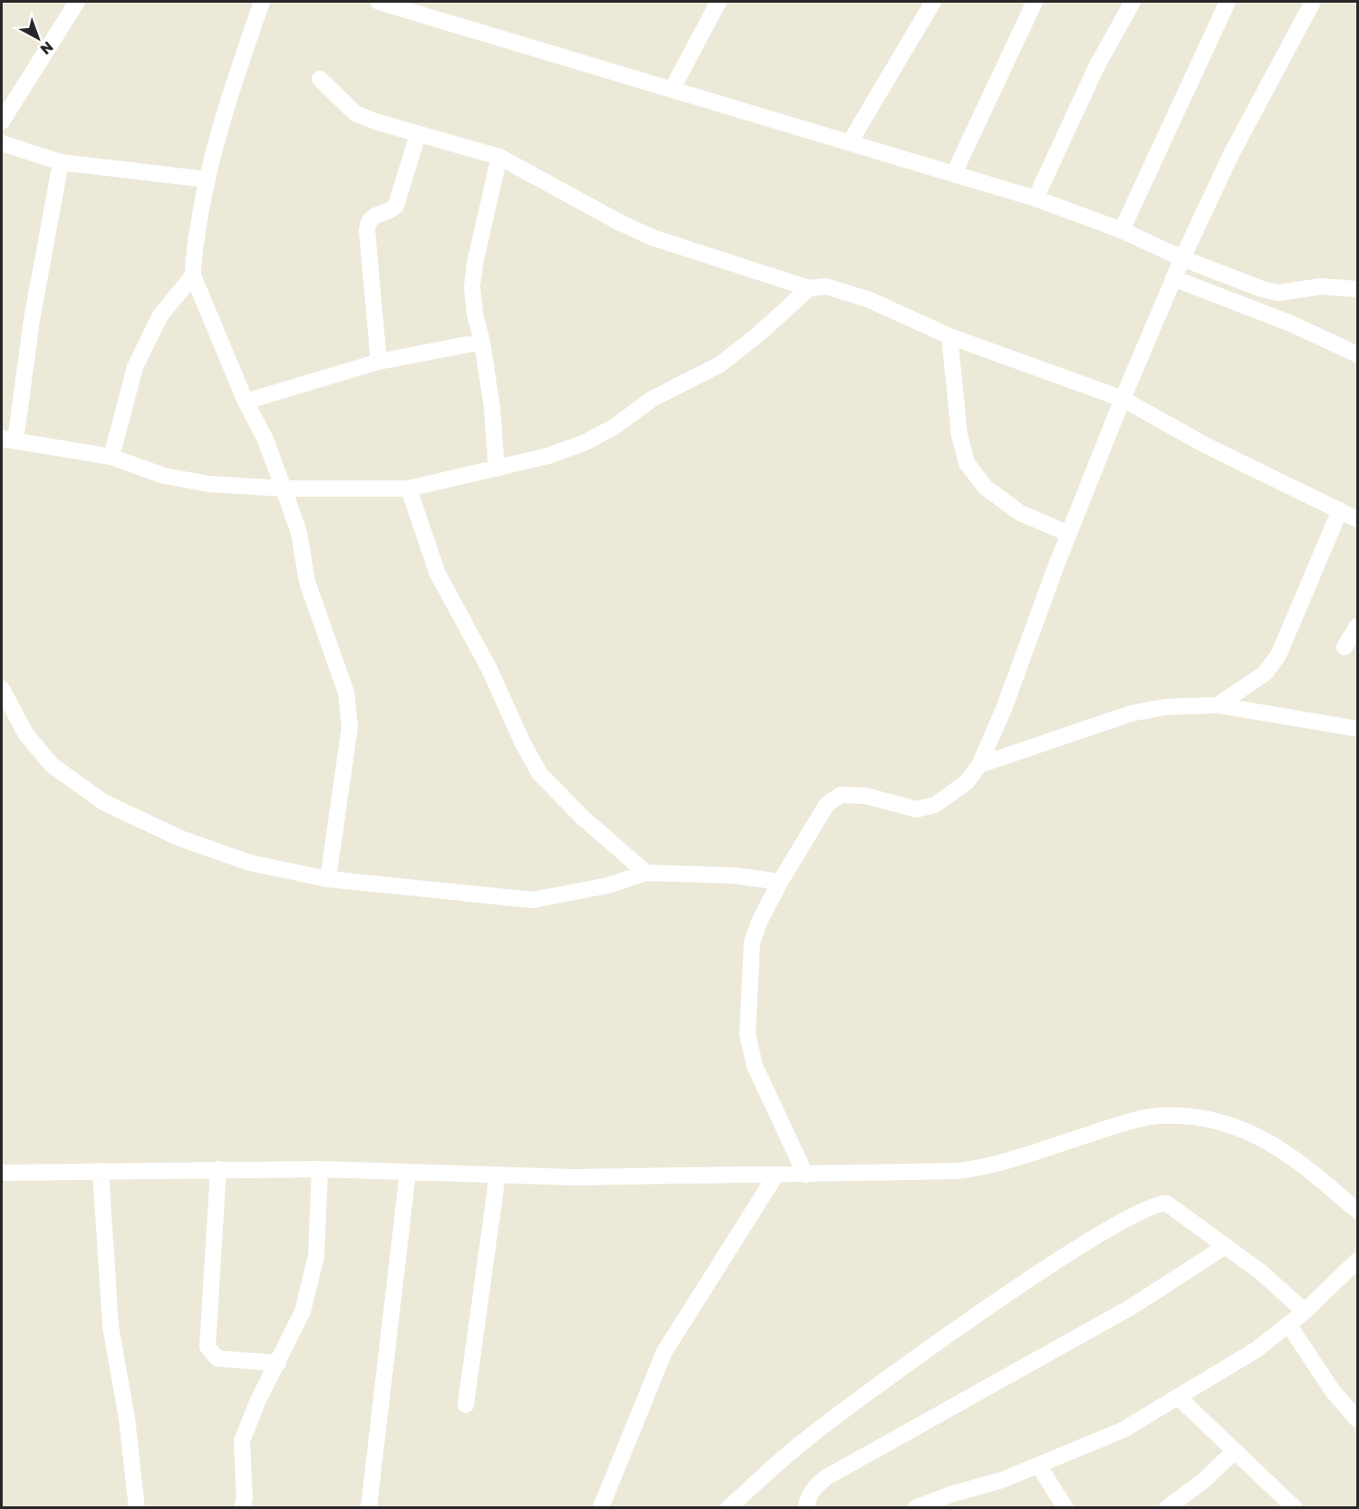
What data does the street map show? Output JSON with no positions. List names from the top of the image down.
{
  "north": "bottom right"
}
